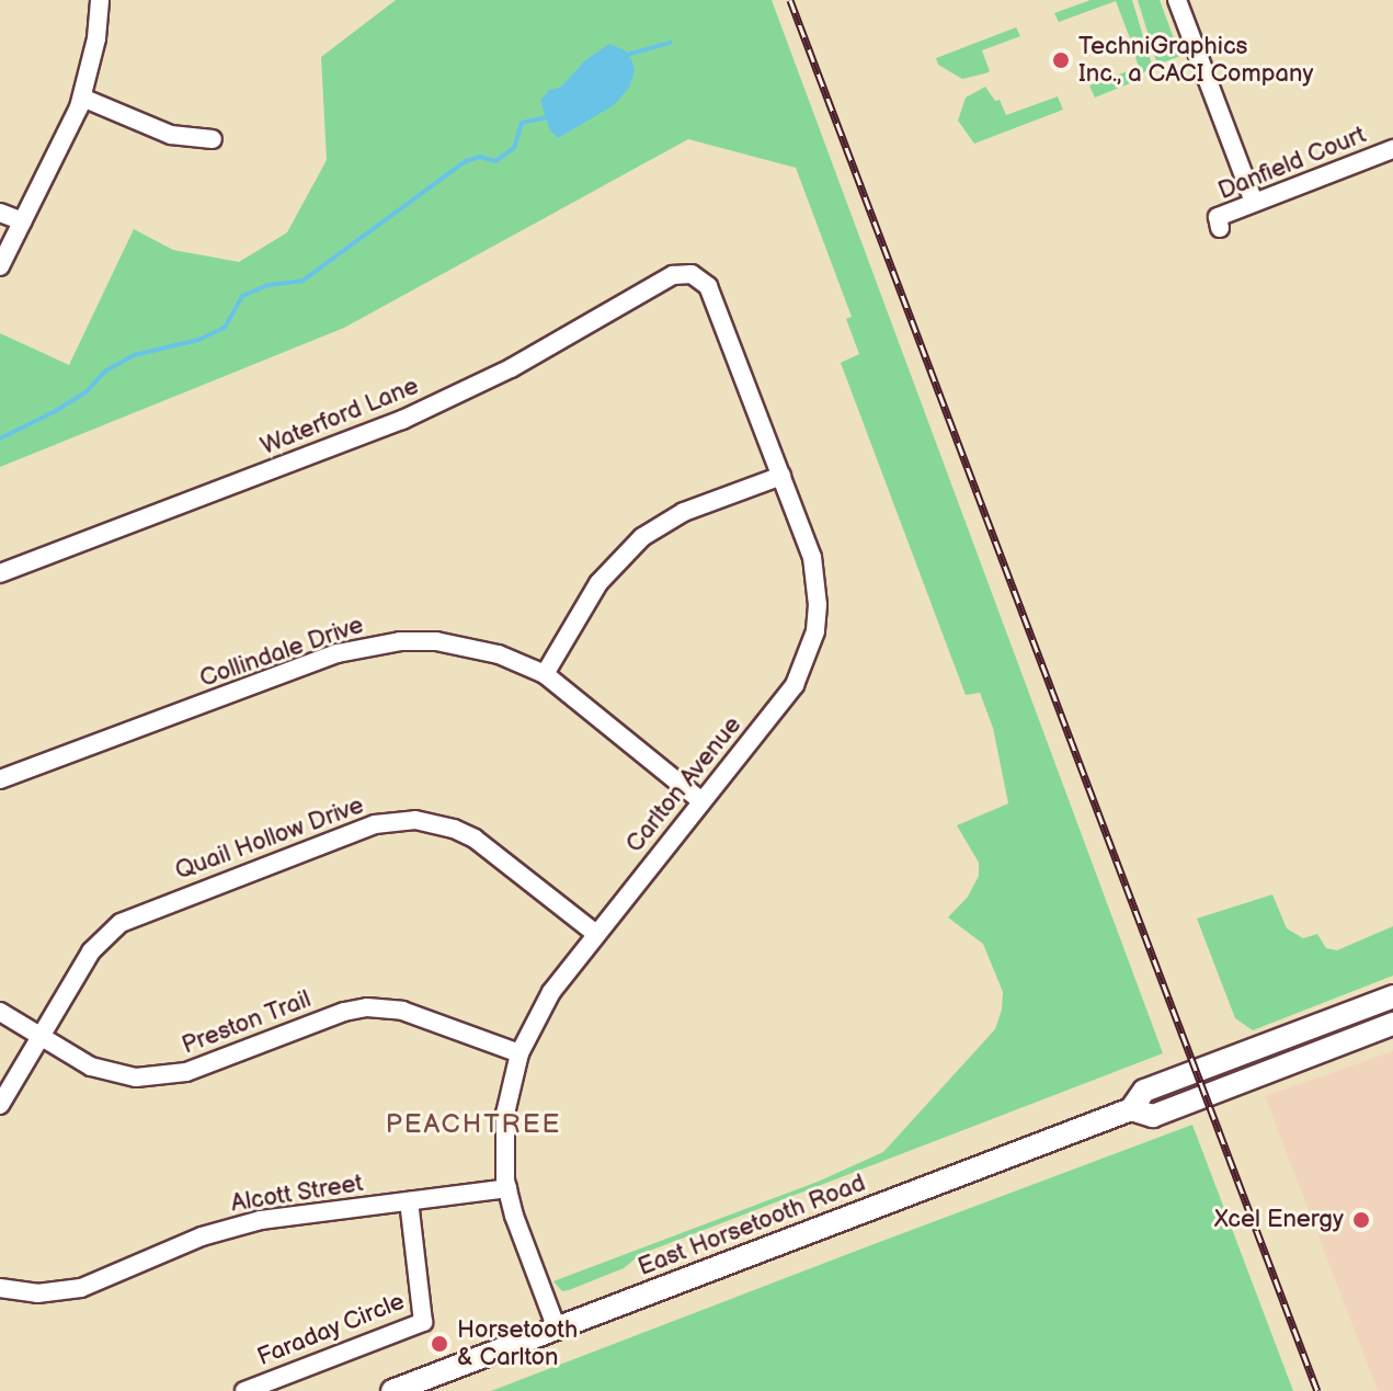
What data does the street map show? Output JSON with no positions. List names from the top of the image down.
{
  "streets": {
    "main road": ["East Horsetooth Road"],
    "street": [
      "Danfield Court",
      "Waterford Lane",
      "Collindale Drive",
      "Carlton Avenue",
      "Quail Hollow Drive",
      "Preston Trail",
      "Alcott Street",
      "Faraday Circle"
    ]
  },
  "crossings": [
    ["Waterford Lane", "Carlton Avenue"],
    ["Collindale Drive", "Carlton Avenue"],
    ["Carlton Avenue", "Quail Hollow Drive"],
    ["Carlton Avenue", "Preston Trail"],
    ["Carlton Avenue", "Alcott Street"],
    ["Carlton Avenue", "East Horsetooth Road"],
    ["Quail Hollow Drive", "Preston Trail"],
    ["Alcott Street", "Faraday Circle"]
  ],
  "districts": ["PEACHTREE"],
  "places": ["TechniGraphics Inc., a CACI Company", "Xcel Energy", "Horsetooth & Carlton"]
}
